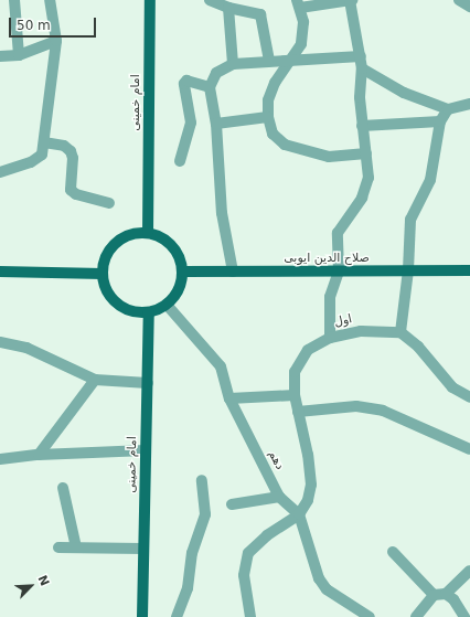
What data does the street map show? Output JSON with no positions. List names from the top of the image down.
{
  "streets": {
    "main road": ["امام خمینی", "صلاح الدین ایوبی"],
    "street": ["اول", "دهم"]
  },
  "crossings": [
    ["امام خمینی", "صلاح الدین ایوبی"],
    ["امام خمینی", "دهم"],
    ["صلاح الدین ایوبی", "دهم"],
    ["اول", "دهم"]
  ],
  "scale_bar": "50 m",
  "north": "top right"
}
